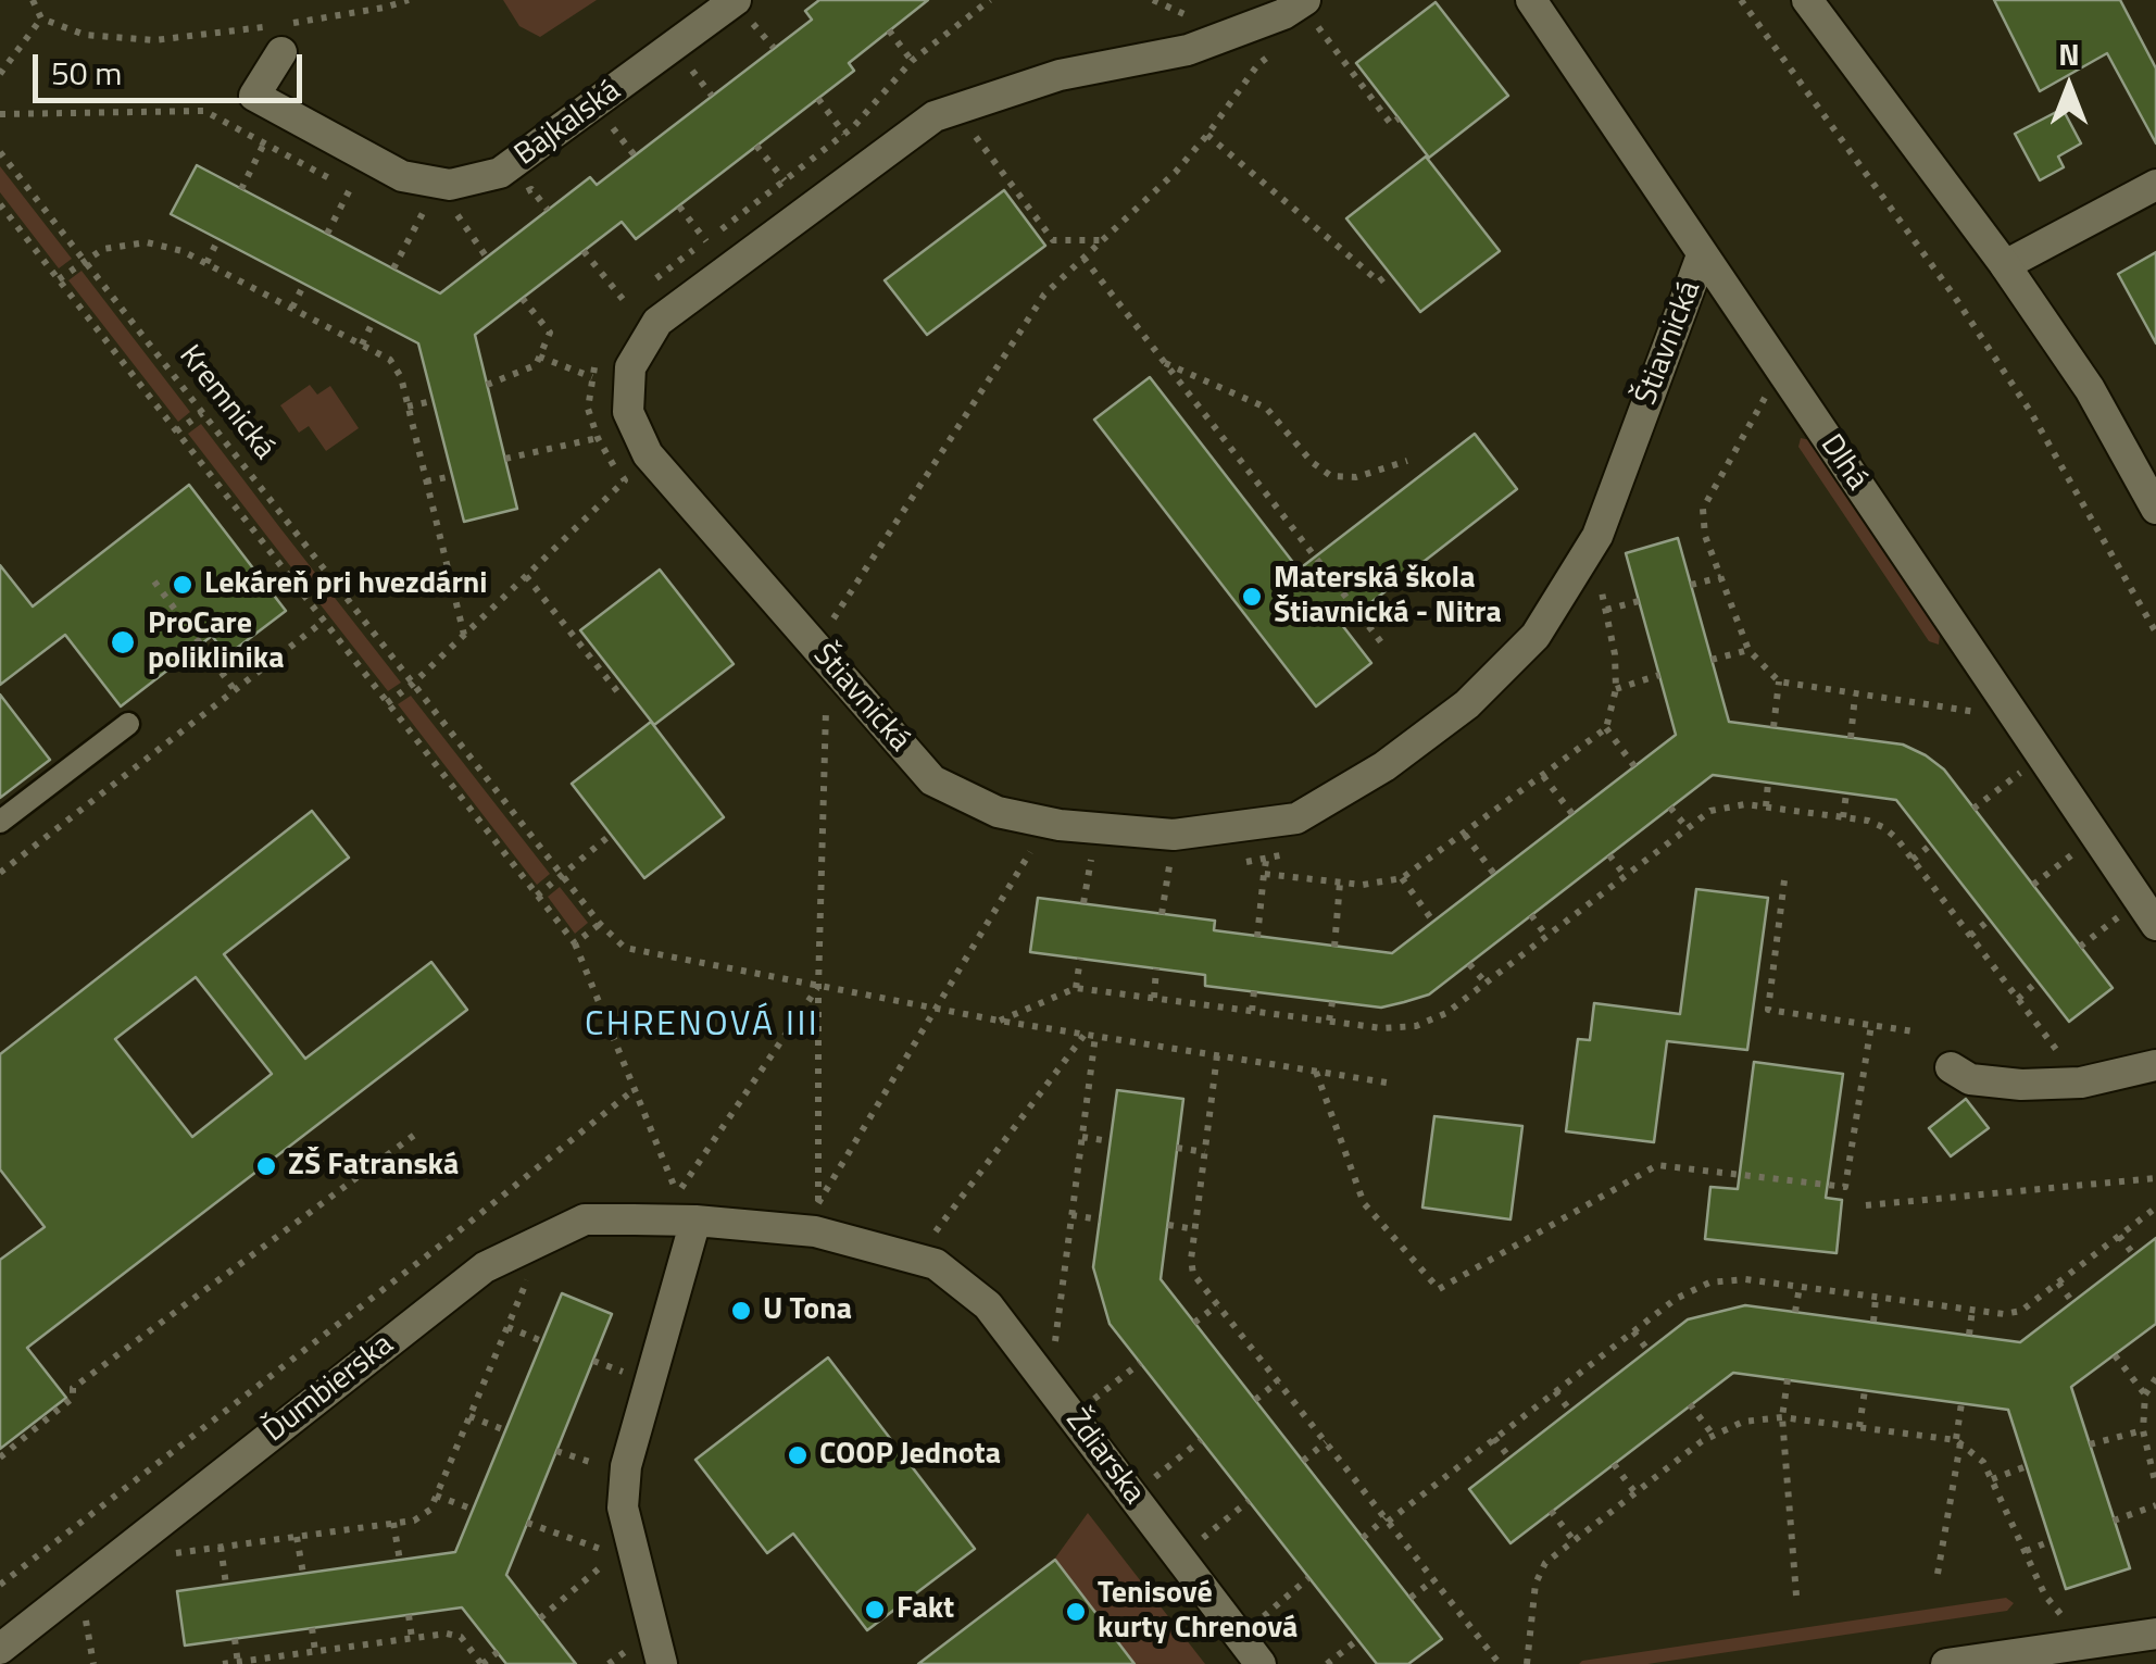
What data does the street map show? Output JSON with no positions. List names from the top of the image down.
{
  "streets": {
    "street": [
      "Bajkalská",
      "Štiavnická",
      "Dlhá",
      "Ďumbierska",
      "Ždiarska"
    ],
    "path": ["Kremnická"]
  },
  "crossings": [
    ["Štiavnická", "Dlhá"],
    ["Ďumbierska", "Ždiarska"]
  ],
  "districts": ["CHRENOVÁ III"],
  "places": [
    "Lekáreň pri hvezdárni",
    "Materská škola Štiavnická - Nitra",
    "ProCare poliklinika",
    "ZŠ Fatranská",
    "U Tona",
    "COOP Jednota",
    "Fakt",
    "Tenisové kurty Chrenová"
  ],
  "scale_bar": "50 m",
  "north": "top"
}
